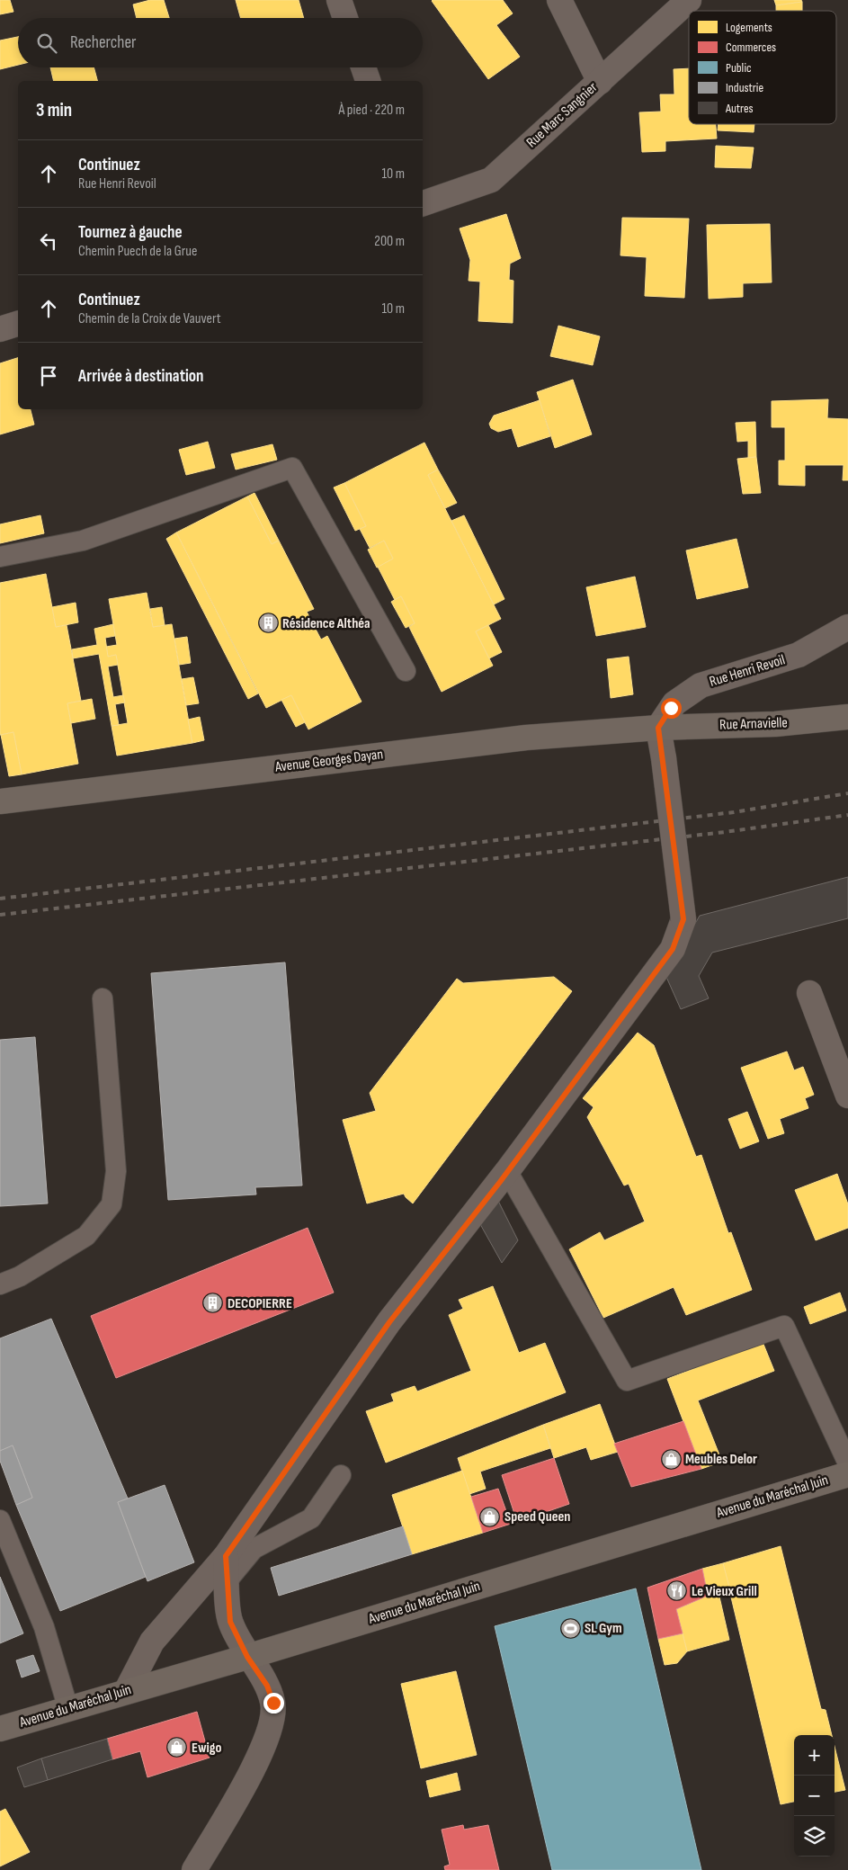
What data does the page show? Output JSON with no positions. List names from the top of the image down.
{
  "streets": {
    "street": [
      "Rue Marc Sangnier",
      "Rue Henri Revoil",
      "Rue Arnavielle",
      "Avenue Georges Dayan",
      "Avenue du Maréchal Juin"
    ]
  },
  "crossings": [
    ["Rue Henri Revoil", "Rue Arnavielle"],
    ["Rue Henri Revoil", "Avenue Georges Dayan"],
    ["Rue Arnavielle", "Avenue Georges Dayan"]
  ],
  "places": {
    "building": ["Résidence Althéa", "DECOPIERRE"],
    "shop": ["Meubles Delor", "Speed Queen", "Ewigo"],
    "restaurant": ["Le Vieux Grill"],
    "sports": ["SL Gym"]
  },
  "legend": [
    "Logements",
    "Commerces",
    "Public",
    "Industrie",
    "Autres"
  ],
  "page": {
    "search": "Rechercher",
    "heading": ["3 min", "À pied · 220 m"],
    "list": [
      ["Continuez", "Rue Henri Revoil", "10 m"],
      ["Tournez à gauche", "Chemin Puech de la Grue", "200 m"],
      ["Continuez", "Chemin de la Croix de Vauvert", "10 m"],
      "Arrivée à destination"
    ],
    "map_buttons": ["+", "−"]
  }
}
